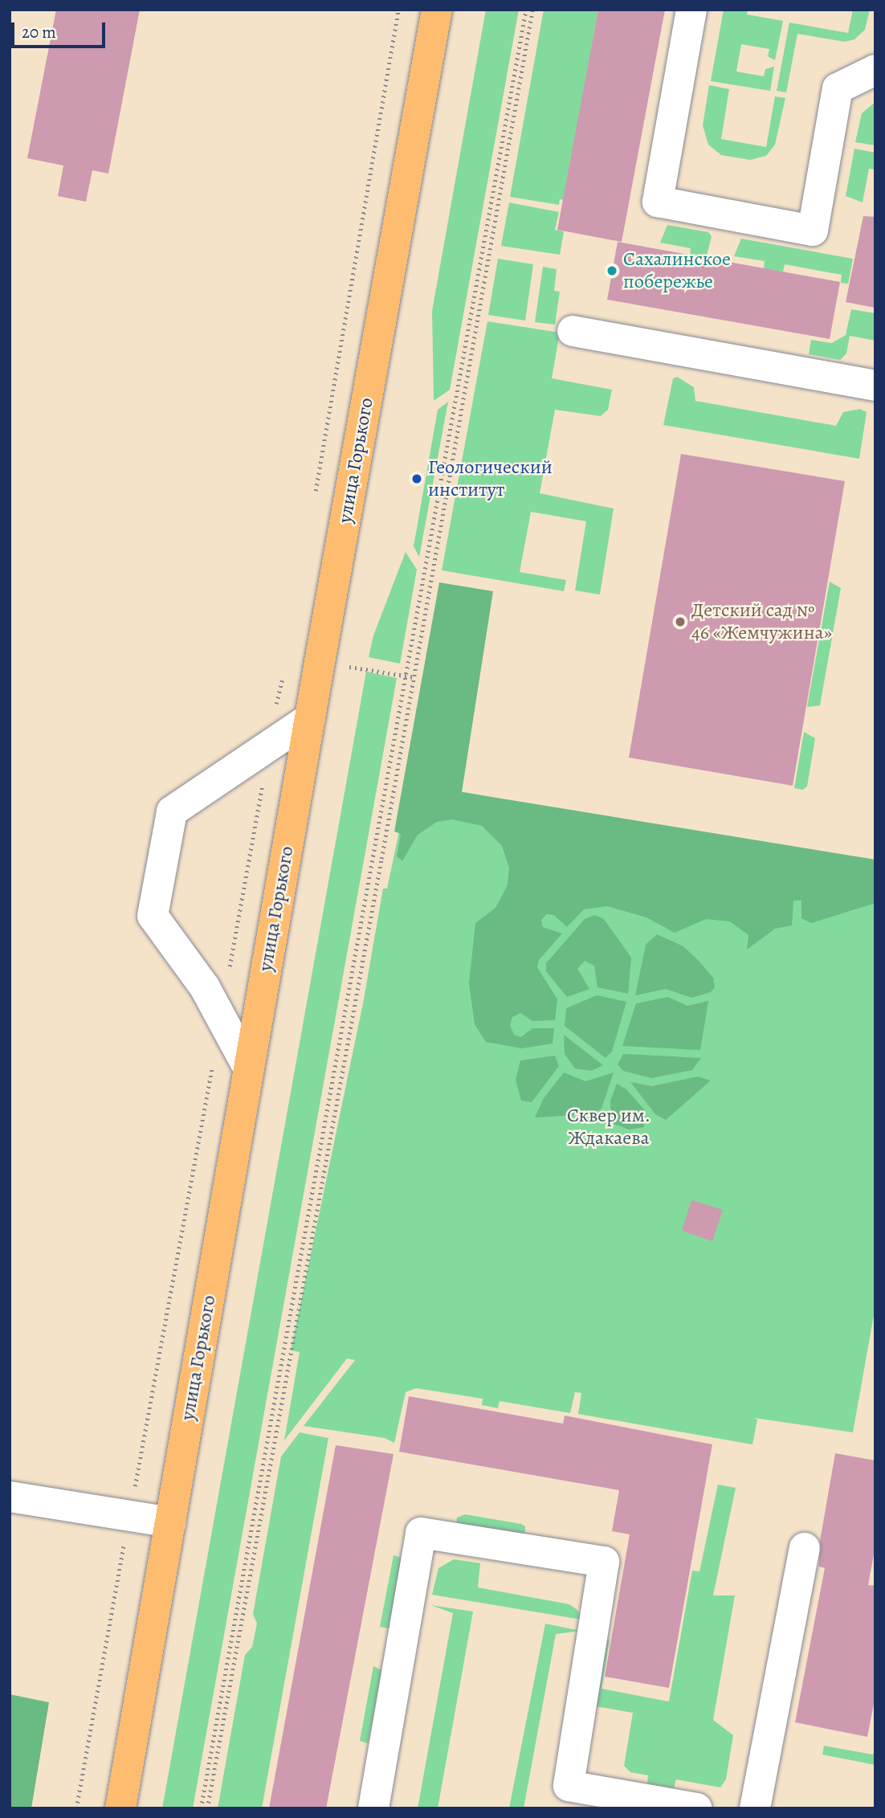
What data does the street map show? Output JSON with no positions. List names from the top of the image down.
{
  "streets": {
    "main road": ["улица Горького"]
  },
  "parks": ["Сквер им. Ждакаева"],
  "places": ["Сахалинское побережье", "Геологический институт", "Детский сад № 46 «Жемчужина»"],
  "scale_bar": "20 m"
}
